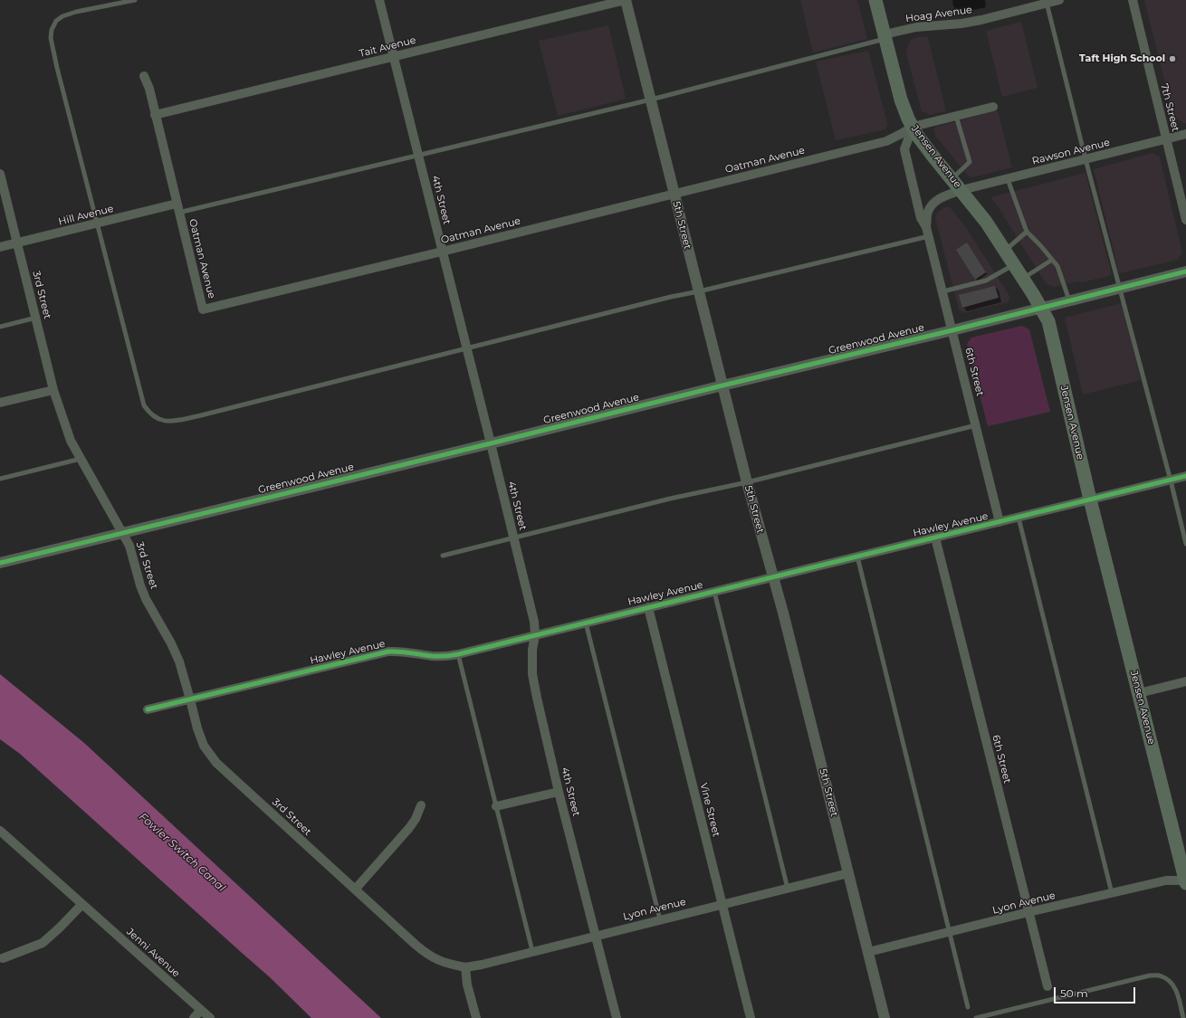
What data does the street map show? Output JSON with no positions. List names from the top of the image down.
{
  "streets": {
    "main road": ["Jensen Avenue"],
    "street": [
      "Hoag Avenue",
      "Tait Avenue",
      "7th Street",
      "Rawson Avenue",
      "Oatman Avenue",
      "4th Street",
      "Hill Avenue",
      "5th Street",
      "3rd Street",
      "Greenwood Avenue",
      "6th Street",
      "Hawley Avenue",
      "Vine Street",
      "Lyon Avenue",
      "Jenni Avenue"
    ]
  },
  "crossings": [
    ["Hoag Avenue", "Jensen Avenue"],
    ["Tait Avenue", "Oatman Avenue"],
    ["Tait Avenue", "4th Street"],
    ["Tait Avenue", "5th Street"],
    ["7th Street", "Rawson Avenue"],
    ["Rawson Avenue", "Jensen Avenue"],
    ["Rawson Avenue", "6th Street"],
    ["Jensen Avenue", "Oatman Avenue"],
    ["Jensen Avenue", "Greenwood Avenue"],
    ["Jensen Avenue", "6th Street"],
    ["Jensen Avenue", "Hawley Avenue"],
    ["Jensen Avenue", "Lyon Avenue"],
    ["Oatman Avenue", "4th Street"],
    ["Oatman Avenue", "Hill Avenue"],
    ["Oatman Avenue", "5th Street"],
    ["Oatman Avenue", "6th Street"],
    ["4th Street", "Greenwood Avenue"],
    ["4th Street", "Hawley Avenue"],
    ["4th Street", "Lyon Avenue"],
    ["Hill Avenue", "3rd Street"],
    ["5th Street", "Greenwood Avenue"],
    ["5th Street", "Hawley Avenue"],
    ["5th Street", "Lyon Avenue"],
    ["3rd Street", "Greenwood Avenue"],
    ["3rd Street", "Hawley Avenue"],
    ["3rd Street", "Lyon Avenue"],
    ["Greenwood Avenue", "6th Street"],
    ["6th Street", "Hawley Avenue"],
    ["6th Street", "Lyon Avenue"],
    ["Hawley Avenue", "Vine Street"],
    ["Vine Street", "Lyon Avenue"]
  ],
  "water": ["Fowler Switch Canal"],
  "places": ["Taft High School"],
  "scale_bar": "50 m"
}
